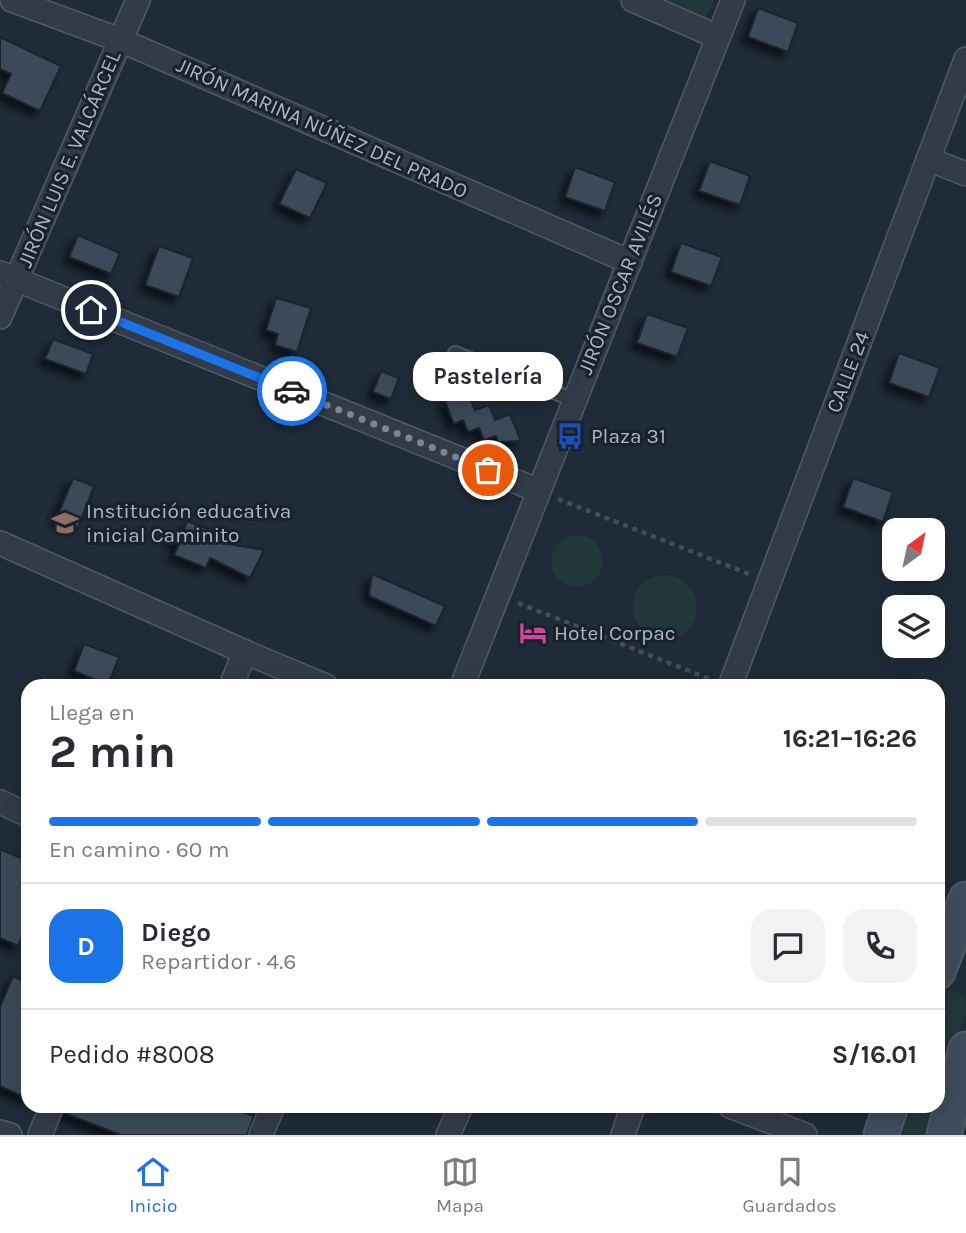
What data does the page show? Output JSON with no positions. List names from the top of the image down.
{
  "streets": {
    "street": [
      "JIRÓN MARINA NÚÑEZ DEL PRADO",
      "JIRÓN LUIS E. VALCÁRCEL",
      "JIRÓN OSCAR AVILÉS",
      "CALLE 24"
    ]
  },
  "crossings": [
    ["JIRÓN MARINA NÚÑEZ DEL PRADO", "JIRÓN LUIS E. VALCÁRCEL"],
    ["JIRÓN MARINA NÚÑEZ DEL PRADO", "JIRÓN OSCAR AVILÉS"]
  ],
  "places": {
    "bus stop": ["Plaza 31"],
    "other": ["Pastelería"],
    "school or university": ["Institución educativa inicial Caminito"],
    "hotel": ["Hotel Corpac"]
  },
  "north": "top right",
  "page": {
    "bubble": "Pastelería",
    "heading": ["2 min", "Llega en", "16:21–16:26"],
    "panel": [
      "Diego",
      "Repartidor · 4.6",
      "Pedido #8008",
      "S/16.01"
    ],
    "bar": "En camino · 60 m",
    "round": "D",
    "tabs": ["Inicio", "Mapa", "Guardados"]
  }
}
